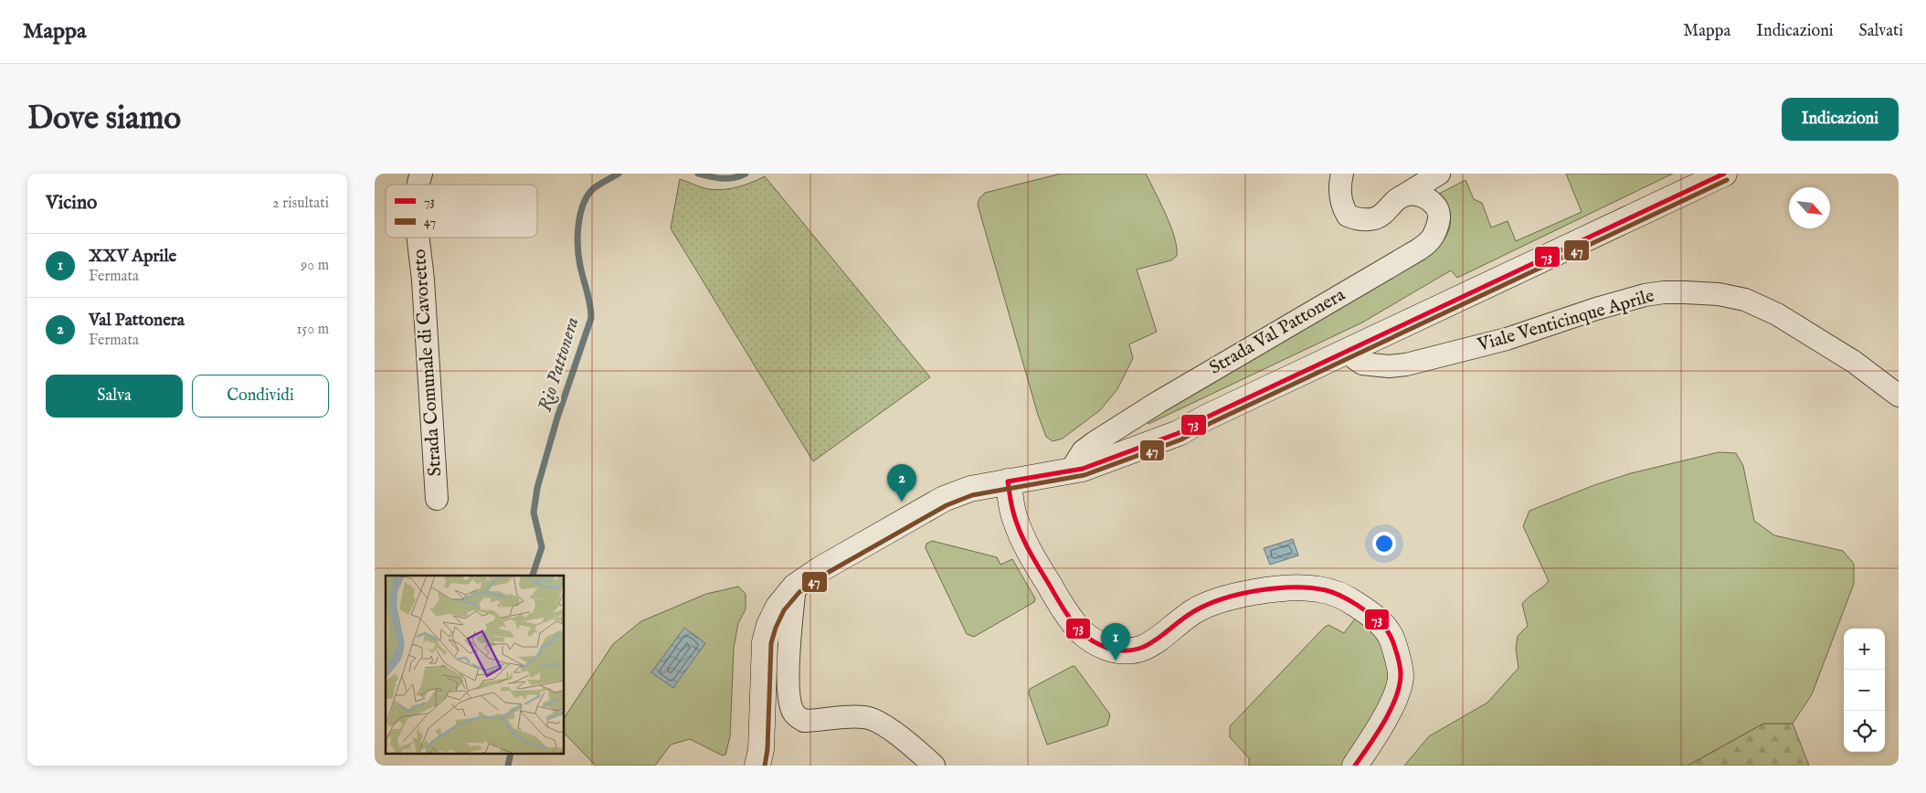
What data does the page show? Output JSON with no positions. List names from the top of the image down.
{
  "streets": {
    "street": ["Viale Venticinque Aprile", "Strada Val Pattonera", "Strada Comunale di Cavoretto"]
  },
  "water": ["Rio Pattonera"],
  "lines": ["transit line 73", "transit line 47"],
  "legend": ["73", "47"],
  "north": "bottom right",
  "page": {
    "header": "Mappa",
    "nav": ["Mappa", "Indicazioni", "Salvati"],
    "buttons": [
      "Indicazioni",
      ["Salva", "Condividi"]
    ],
    "title": "Dove siamo",
    "heading": ["Vicino", "2 risultati"],
    "list": [
      {
        "mark": "1",
        "name": "XXV Aprile",
        "note": "Fermata",
        "value": "90 m"
      },
      {
        "mark": "2",
        "name": "Val Pattonera",
        "note": "Fermata",
        "value": "150 m"
      }
    ],
    "pins": ["2", "1"],
    "map_buttons": ["+", "−"]
  }
}
